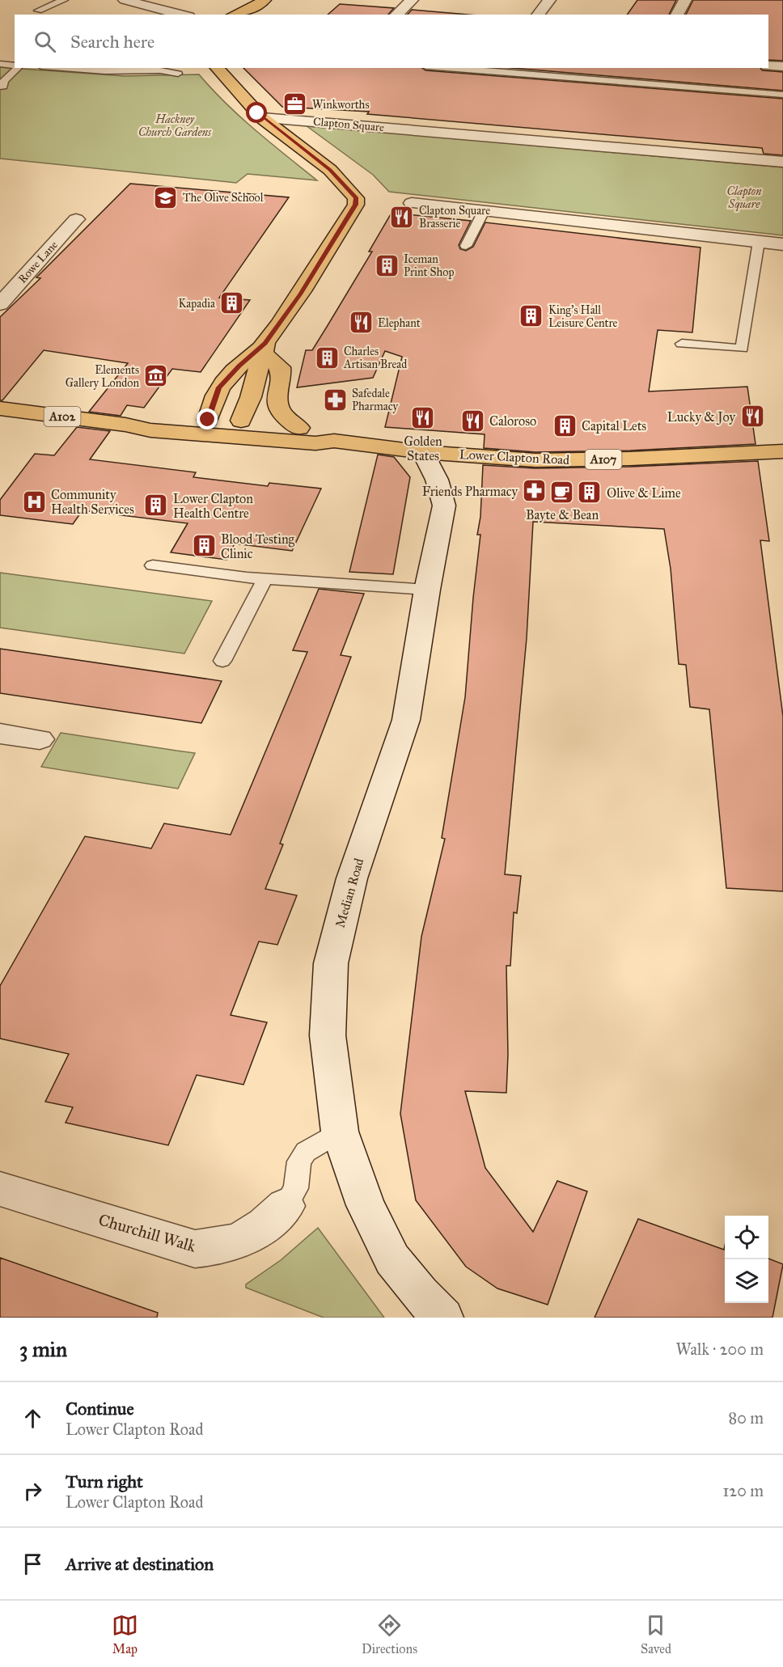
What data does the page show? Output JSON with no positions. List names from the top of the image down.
{
  "streets": {
    "main road": ["A102", "Lower Clapton Road", "A107"],
    "street": [
      "Clapton Square",
      "Rowe Lane",
      "Median Road",
      "Churchill Walk"
    ]
  },
  "crossings": [
    ["A102", "Lower Clapton Road"],
    ["Lower Clapton Road", "Median Road"]
  ],
  "parks": ["Hackney Church Gardens", "Clapton Square"],
  "places": {
    "office": ["Winkworths"],
    "school or university": ["The Olive School"],
    "restaurant": [
      "Clapton Square Brasserie",
      "Elephant",
      "Lucky & Joy",
      "Golden States",
      "Caloroso"
    ],
    "building": [
      "Iceman Print Shop",
      "Kapadia",
      "King's Hall Leisure Centre",
      "Charles Artisan Bread",
      "Capital Lets",
      "Olive & Lime",
      "Lower Clapton Health Centre",
      "Blood Testing Clinic"
    ],
    "museum": ["Elements Gallery London"],
    "pharmacy": ["Safedale Pharmacy", "Friends Pharmacy"],
    "cafe": ["Bayte & Bean"],
    "hospital": ["Community Health Services"]
  },
  "page": {
    "search": "Search here",
    "heading": ["3 min", "Walk · 200 m"],
    "list": [
      ["Continue", "Lower Clapton Road", "80 m"],
      ["Turn right", "Lower Clapton Road", "120 m"],
      "Arrive at destination"
    ],
    "nav": ["Map", "Directions", "Saved"]
  }
}
